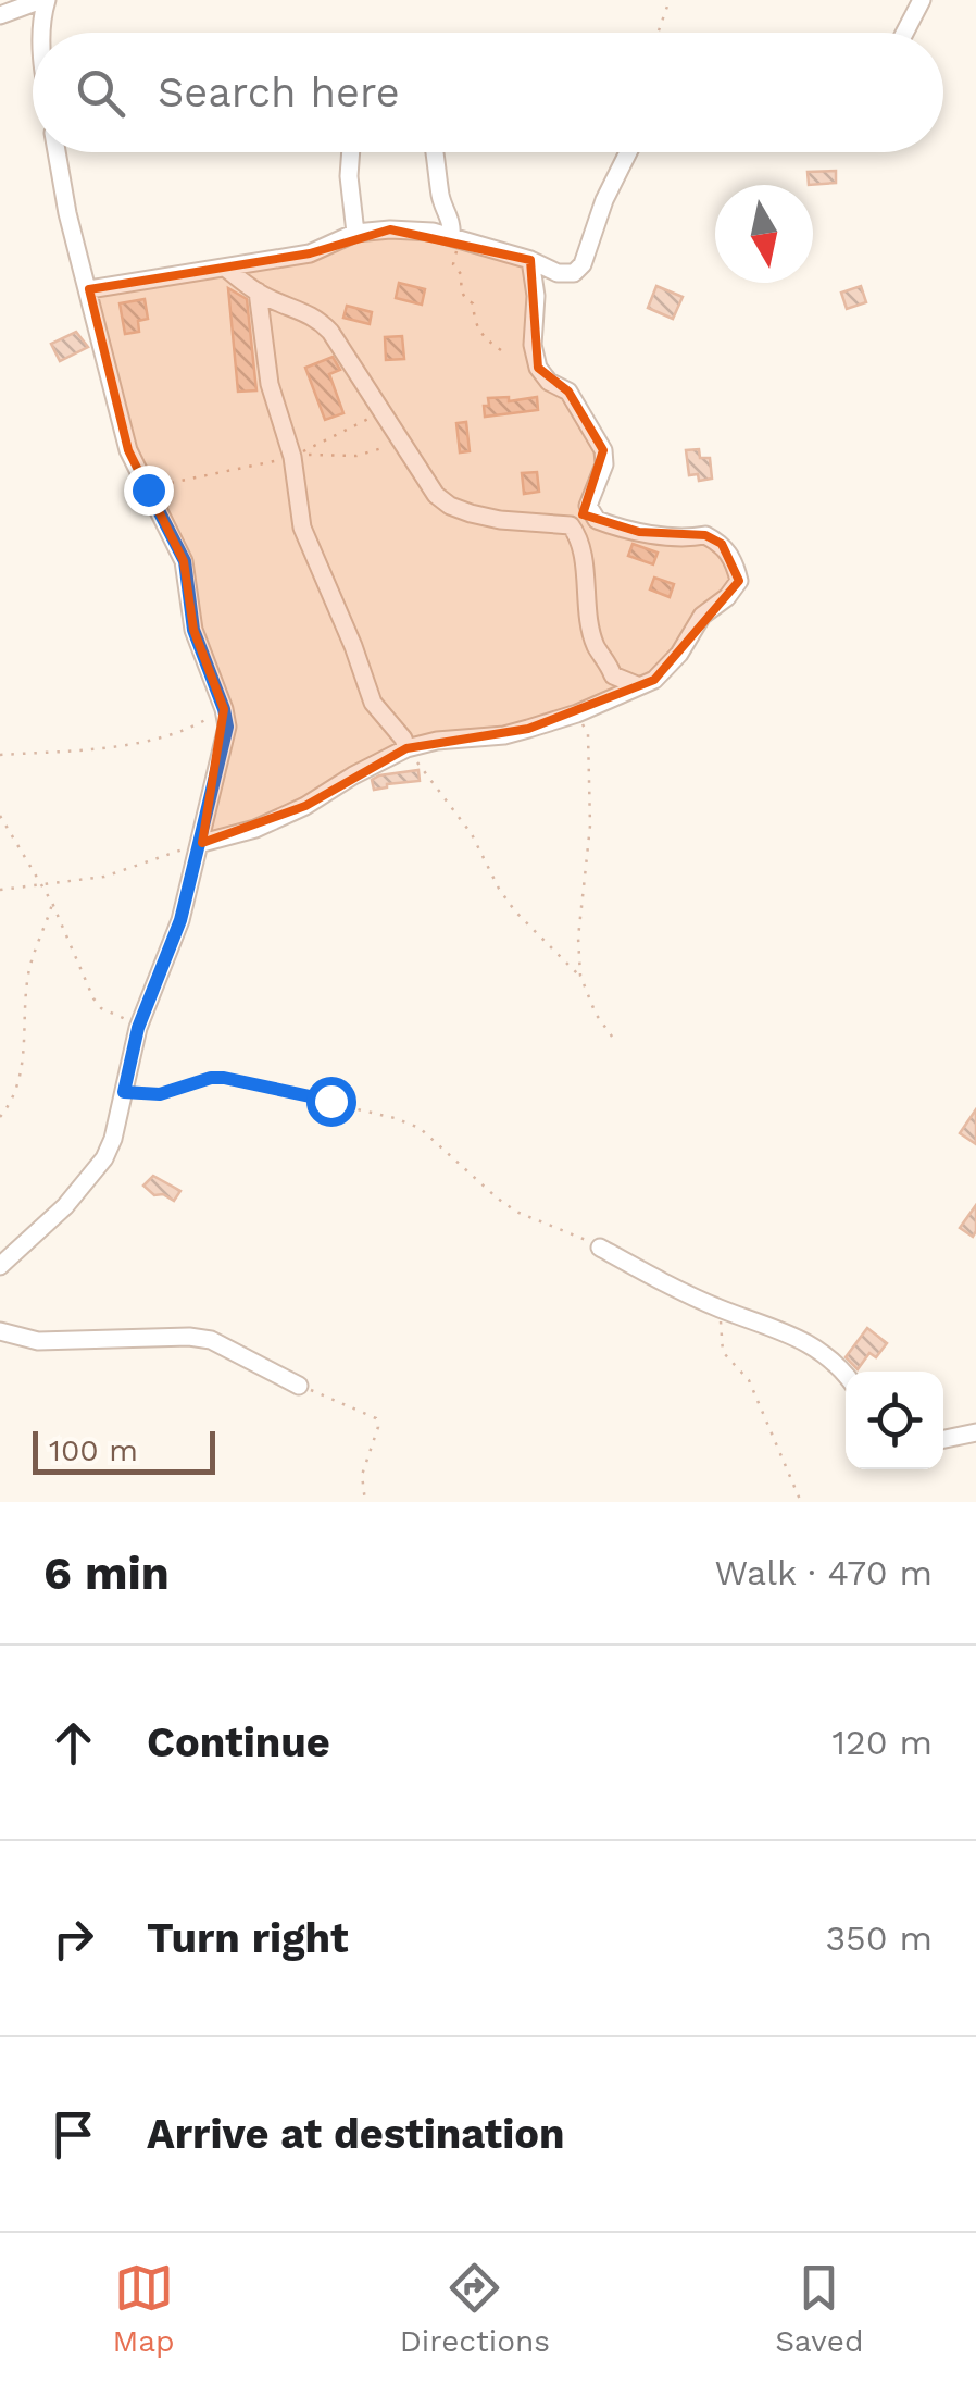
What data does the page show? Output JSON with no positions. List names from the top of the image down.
{
  "scale_bar": "100 m",
  "north": "bottom",
  "page": {
    "search": "Search here",
    "scale": "100 m",
    "heading": ["6 min", "Walk · 470 m"],
    "list": [
      ["Continue", "120 m"],
      ["Turn right", "350 m"],
      "Arrive at destination"
    ],
    "nav": ["Map", "Directions", "Saved"]
  }
}
